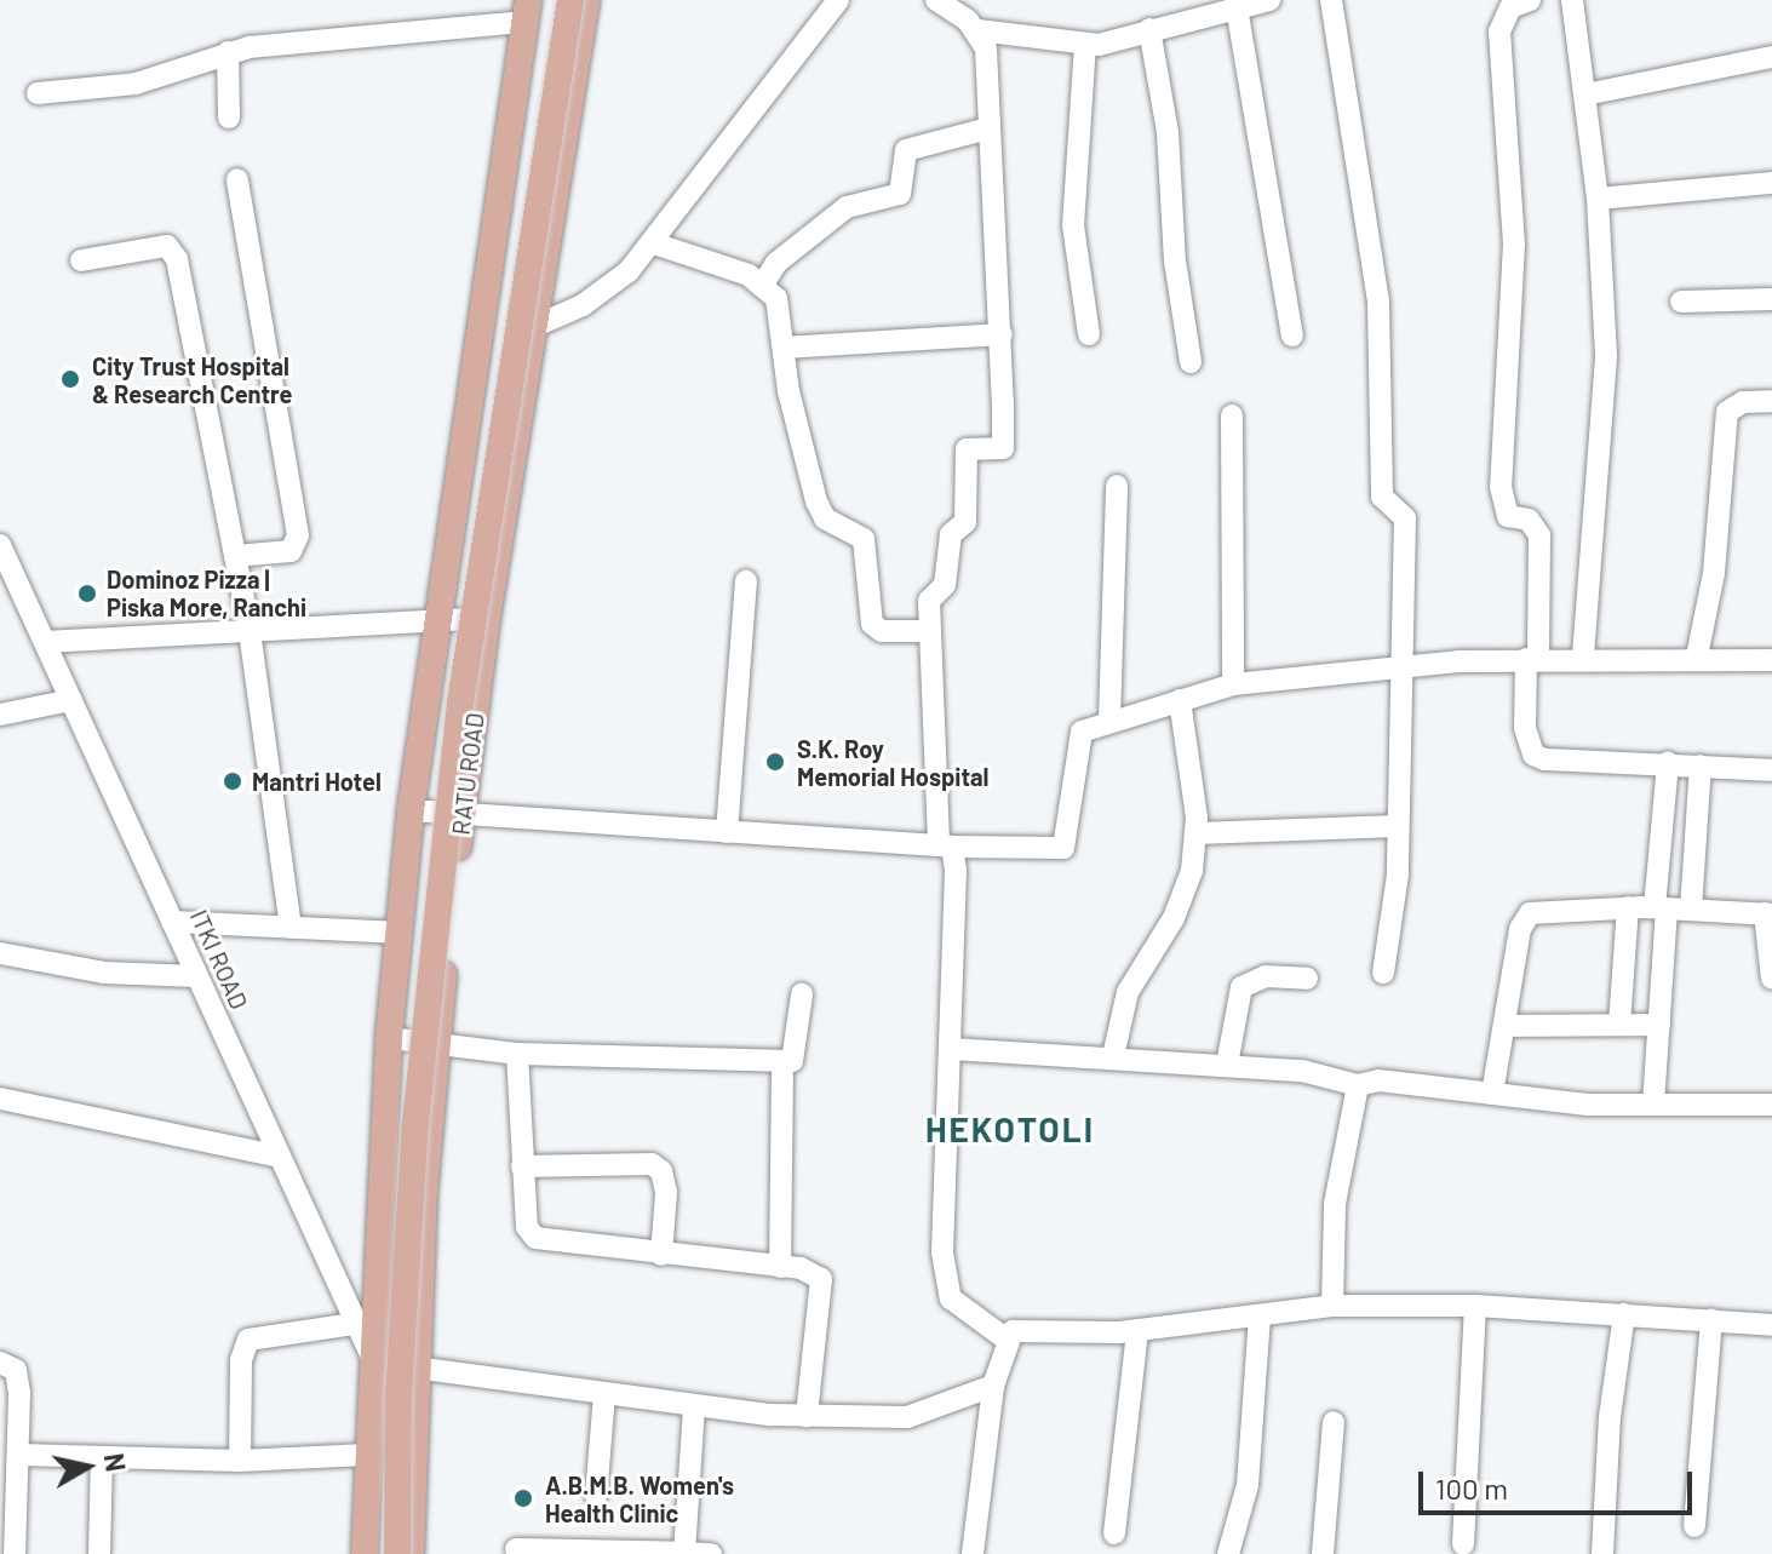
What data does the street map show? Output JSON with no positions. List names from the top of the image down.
{
  "streets": {
    "main road": ["RATU ROAD"],
    "street": ["ITKI ROAD"]
  },
  "crossings": [
    ["RATU ROAD", "ITKI ROAD"]
  ],
  "districts": ["HEKOTOLI"],
  "places": [
    "City Trust Hospital & Research Centre",
    "Dominoz Pizza | Piska More, Ranchi",
    "S.K. Roy Memorial Hospital",
    "Mantri Hotel",
    "A.B.M.B. Women's Health Clinic"
  ],
  "scale_bar": "100 m",
  "north": "right"
}
